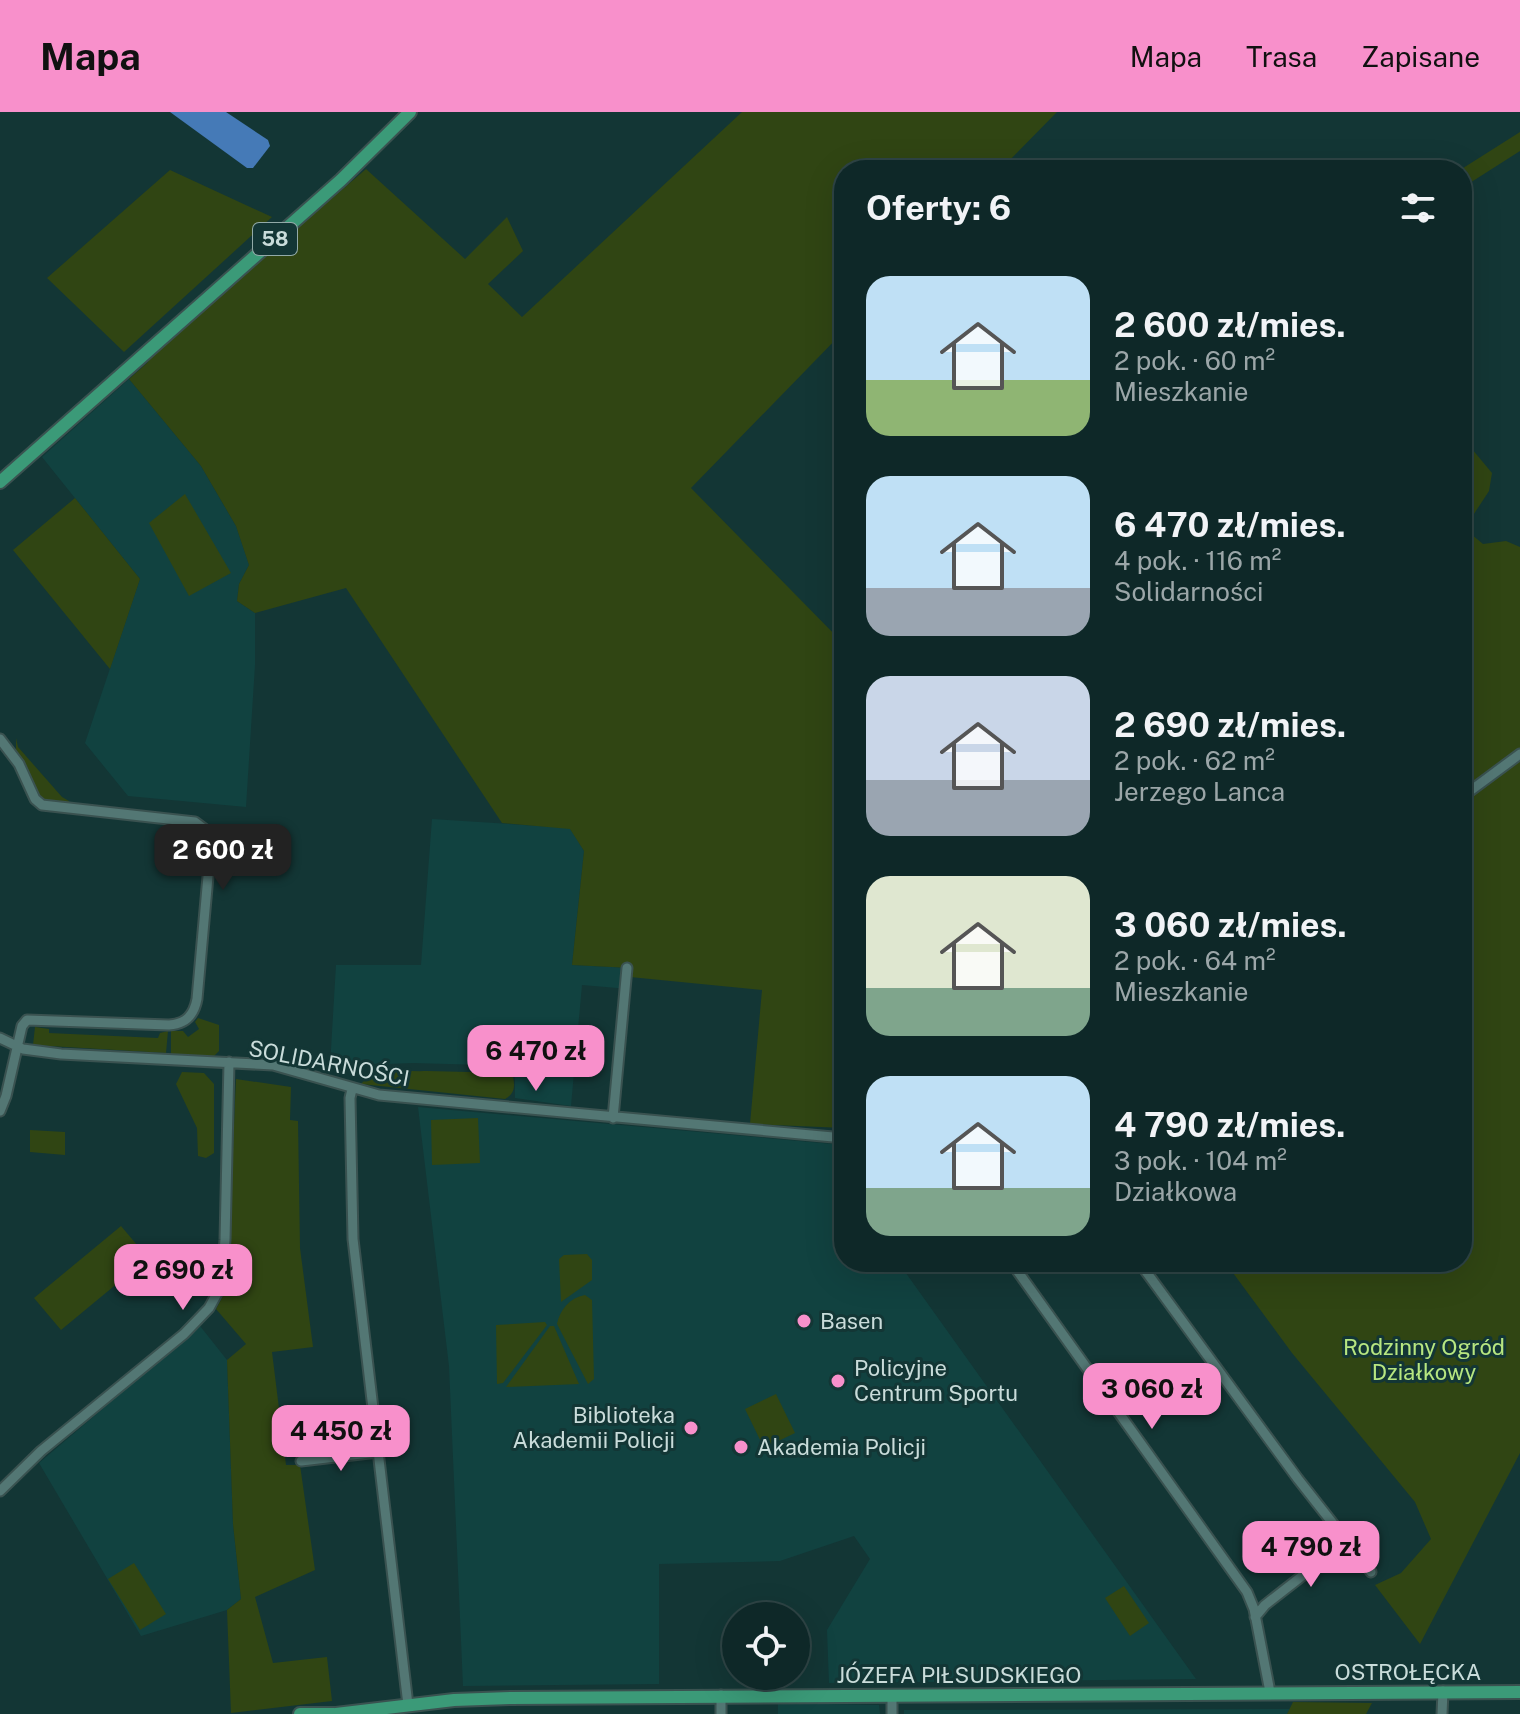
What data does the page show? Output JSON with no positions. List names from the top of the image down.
{
  "streets": {
    "main road": ["58", "OSTROŁĘCKA", "JÓZEFA PIŁSUDSKIEGO"],
    "street": ["SOLIDARNOŚCI"]
  },
  "crossings": [
    ["OSTROŁĘCKA", "JÓZEFA PIŁSUDSKIEGO"]
  ],
  "parks": ["Rodzinny Ogród Działkowy"],
  "places": [
    "Basen",
    "Policyjne Centrum Sportu",
    "Biblioteka Akademii Policji",
    "Akademia Policji"
  ],
  "page": {
    "header": "Mapa",
    "nav": ["Mapa", "Trasa", "Zapisane"],
    "heading": "Oferty: 6",
    "list": [
      {
        "name": "2 600 zł/mies.",
        "note": "2 pok. · 60 m² · Mieszkanie"
      },
      {
        "name": "6 470 zł/mies.",
        "note": "4 pok. · 116 m² · Solidarności"
      },
      {
        "name": "2 690 zł/mies.",
        "note": "2 pok. · 62 m² · Jerzego Lanca"
      },
      {
        "name": "3 060 zł/mies.",
        "note": "2 pok. · 64 m² · Mieszkanie"
      },
      {
        "name": "4 790 zł/mies.",
        "note": "3 pok. · 104 m² · Działkowa"
      }
    ],
    "price": [
      "2 600 zł",
      "6 470 zł",
      "2 690 zł",
      "3 060 zł",
      "4 450 zł",
      "4 790 zł"
    ]
  }
}
